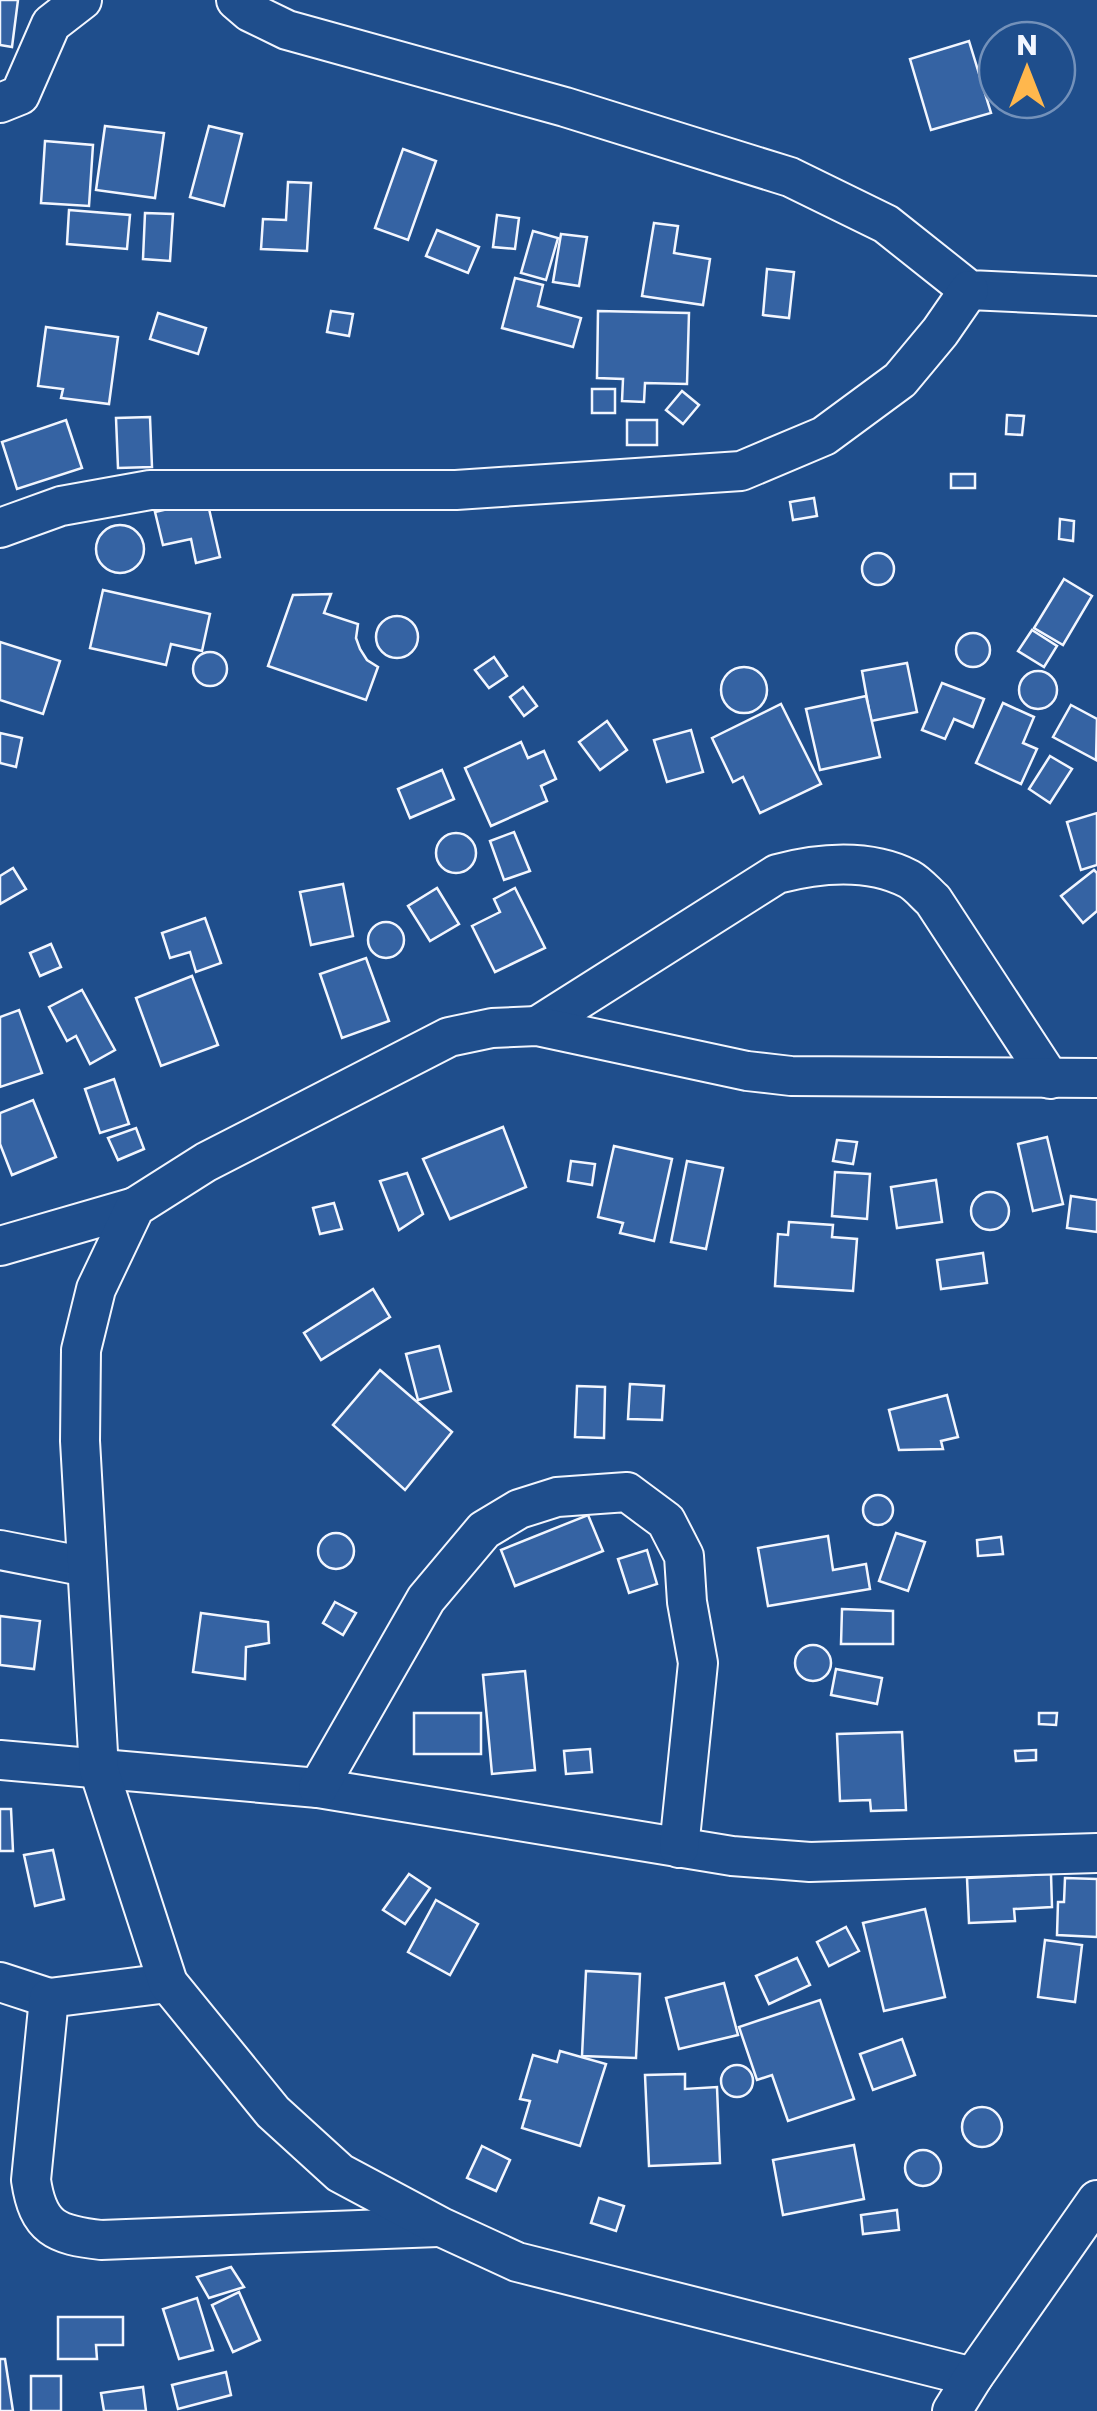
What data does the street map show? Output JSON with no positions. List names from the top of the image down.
{
  "north": "top"
}
